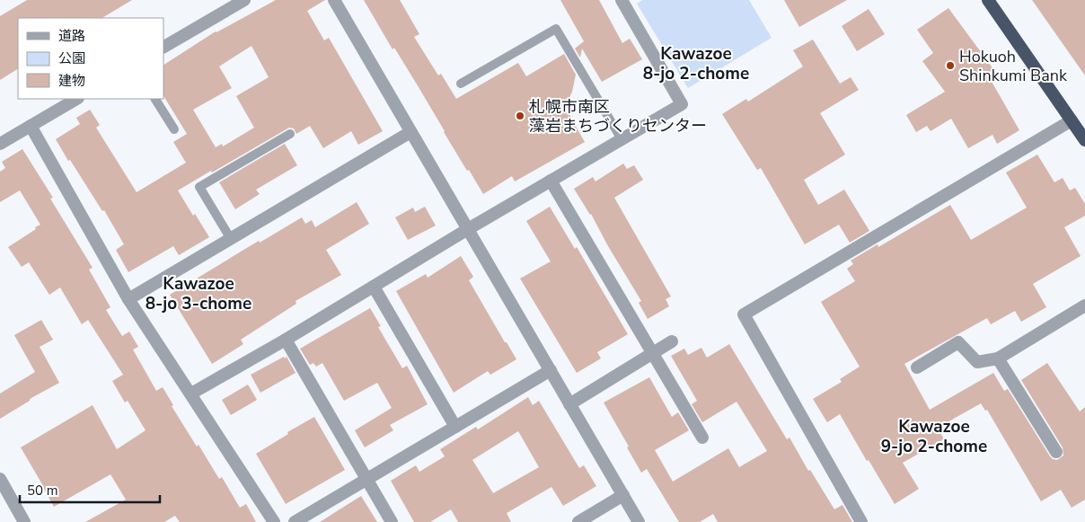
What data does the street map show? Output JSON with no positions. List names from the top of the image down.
{
  "districts": ["Kawazoe 8-jo 2-chome", "Kawazoe 8-jo 3-chome", "Kawazoe 9-jo 2-chome"],
  "places": ["Hokuoh Shinkumi Bank", "札幌市南区 藻岩まちづくりセンター"],
  "legend": ["道路", "公園", "建物"],
  "scale_bar": "50 m"
}
